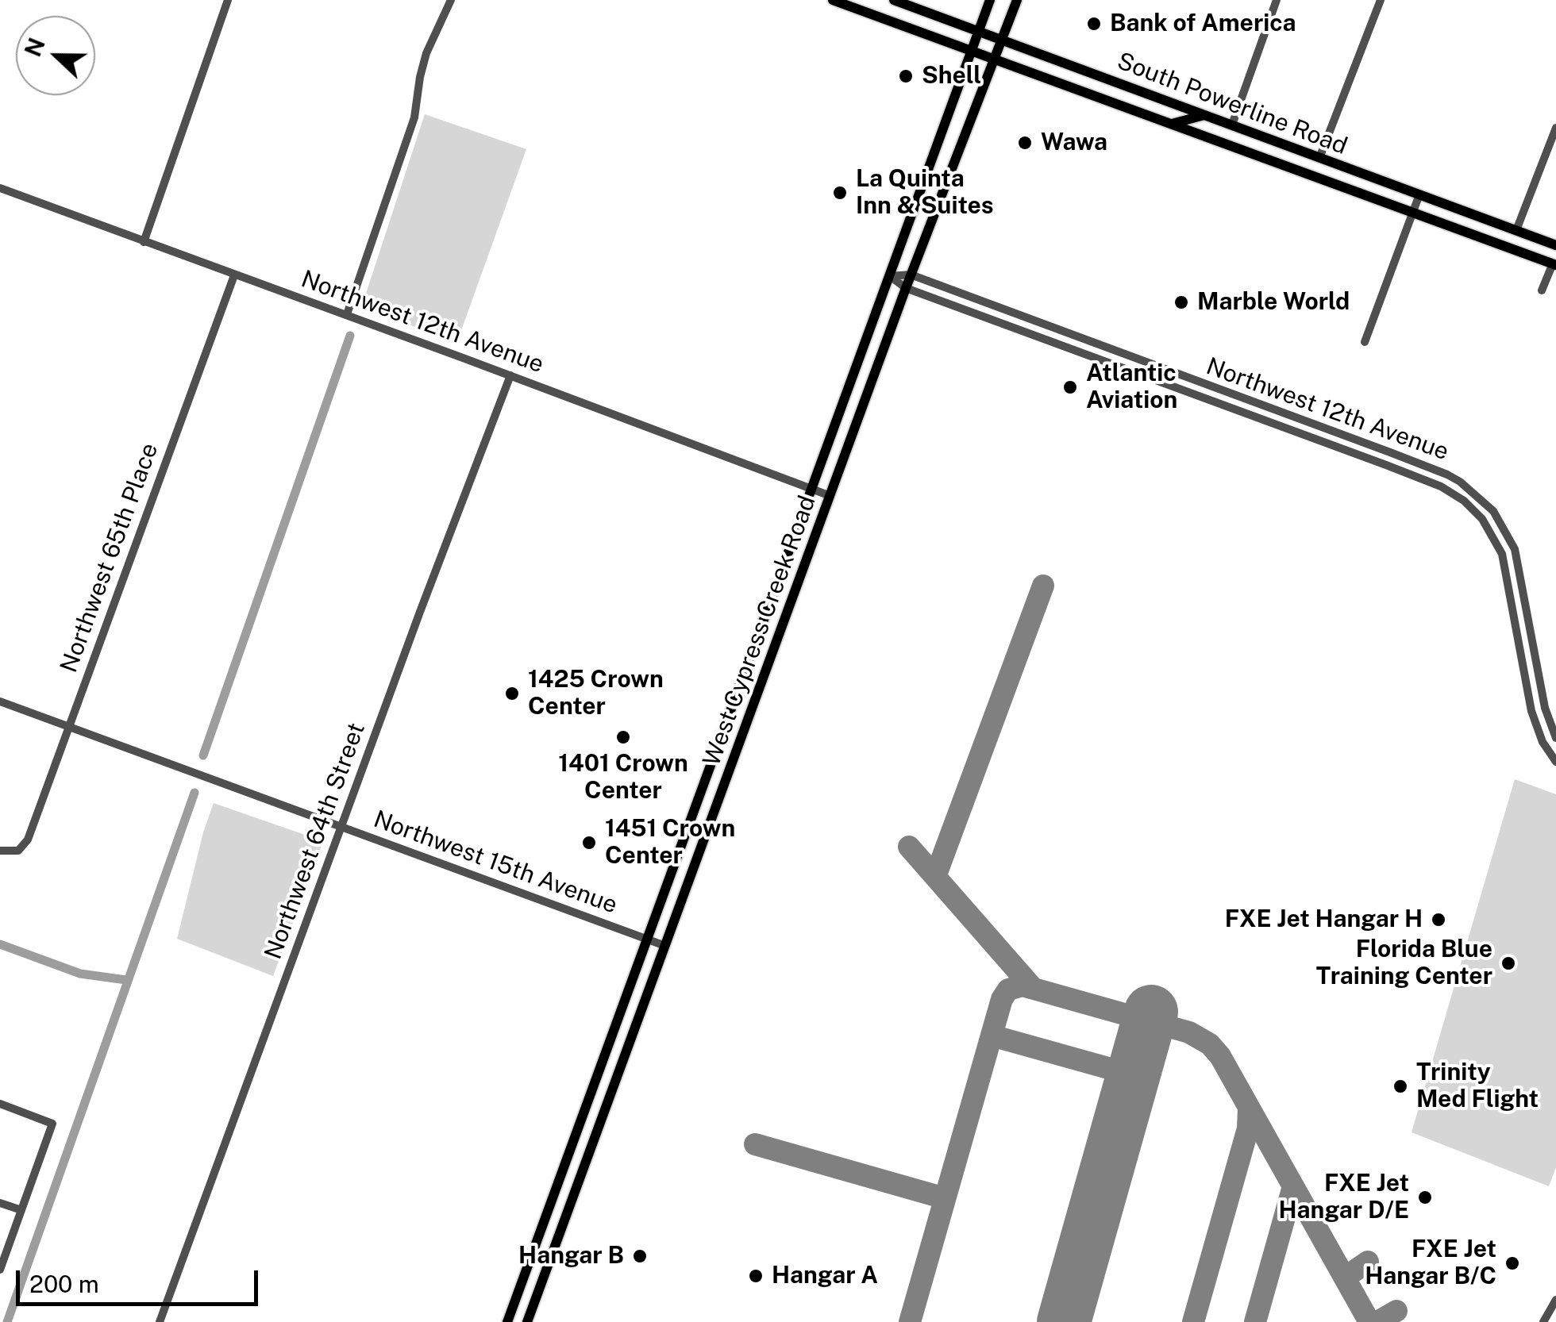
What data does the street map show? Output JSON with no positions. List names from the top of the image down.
{
  "streets": {
    "main road": ["South Powerline Road", "West Cypress Creek Road"],
    "street": [
      "Northwest 12th Avenue",
      "Northwest 65th Place",
      "Northwest 64th Street",
      "Northwest 15th Avenue"
    ]
  },
  "crossings": [
    ["South Powerline Road", "West Cypress Creek Road"],
    ["Northwest 12th Avenue", "Northwest 65th Place"],
    ["Northwest 12th Avenue", "West Cypress Creek Road"],
    ["Northwest 12th Avenue", "Northwest 64th Street"],
    ["Northwest 65th Place", "Northwest 15th Avenue"],
    ["West Cypress Creek Road", "Northwest 15th Avenue"],
    ["Northwest 64th Street", "Northwest 15th Avenue"]
  ],
  "places": [
    "Bank of America",
    "Shell",
    "Wawa",
    "La Quinta Inn & Suites",
    "Marble World",
    "Atlantic Aviation",
    "1425 Crown Center",
    "1401 Crown Center",
    "1451 Crown Center",
    "FXE Jet Hangar H",
    "Florida Blue Training Center",
    "Trinity Med Flight",
    "FXE Jet Hangar D/E",
    "Hangar B",
    "FXE Jet Hangar B/C",
    "Hangar A"
  ],
  "scale_bar": "200 m",
  "north": "left"
}
